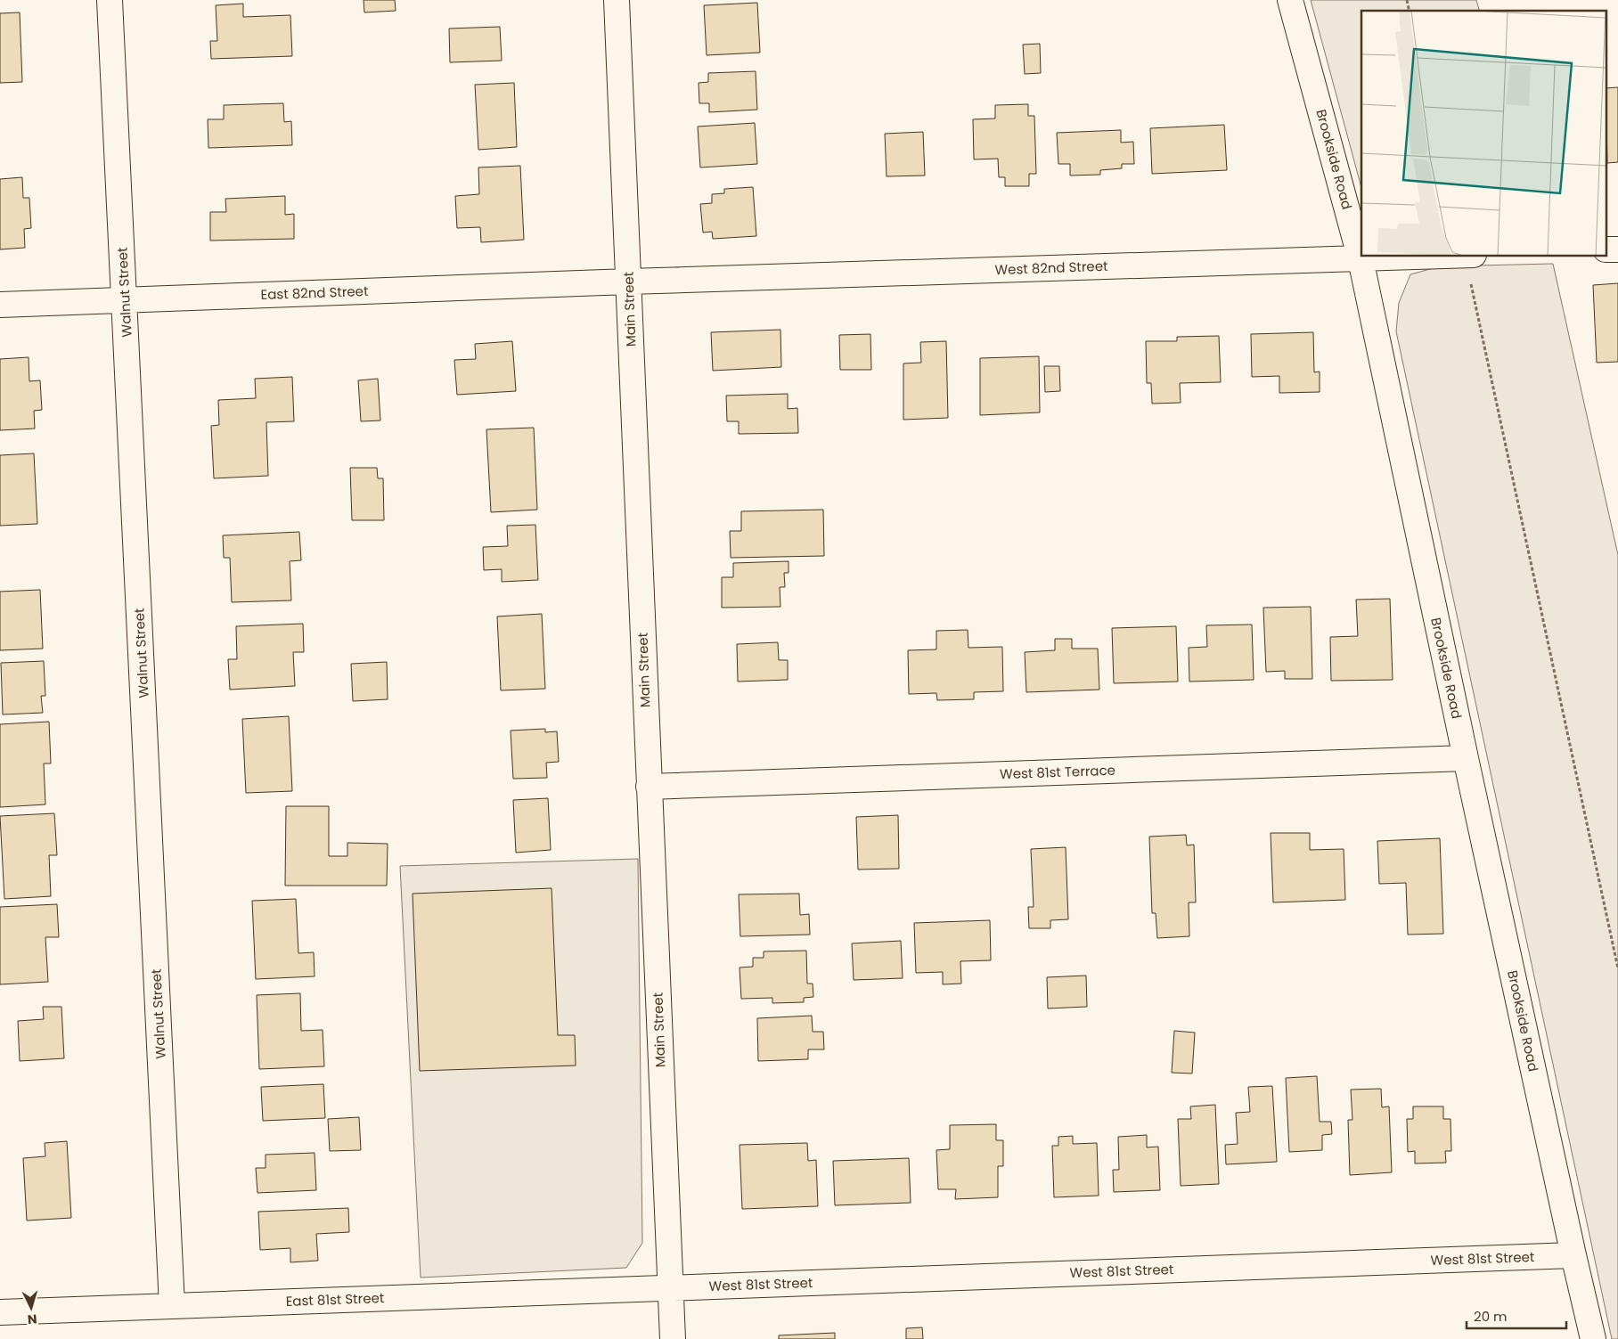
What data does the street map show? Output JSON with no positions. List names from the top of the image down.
{
  "streets": {
    "street": [
      "Brookside Road",
      "West 82nd Street",
      "Walnut Street",
      "East 82nd Street",
      "Main Street",
      "West 81st Terrace",
      "West 81st Street",
      "East 81st Street"
    ]
  },
  "crossings": [
    ["Brookside Road", "West 82nd Street"],
    ["Brookside Road", "West 81st Terrace"],
    ["Brookside Road", "West 81st Street"],
    ["West 82nd Street", "East 82nd Street"],
    ["West 82nd Street", "Main Street"],
    ["Walnut Street", "East 82nd Street"],
    ["Walnut Street", "East 81st Street"],
    ["East 82nd Street", "Main Street"],
    ["Main Street", "West 81st Terrace"],
    ["Main Street", "West 81st Street"],
    ["Main Street", "East 81st Street"],
    ["West 81st Street", "East 81st Street"]
  ],
  "scale_bar": "20 m",
  "north": "bottom"
}
